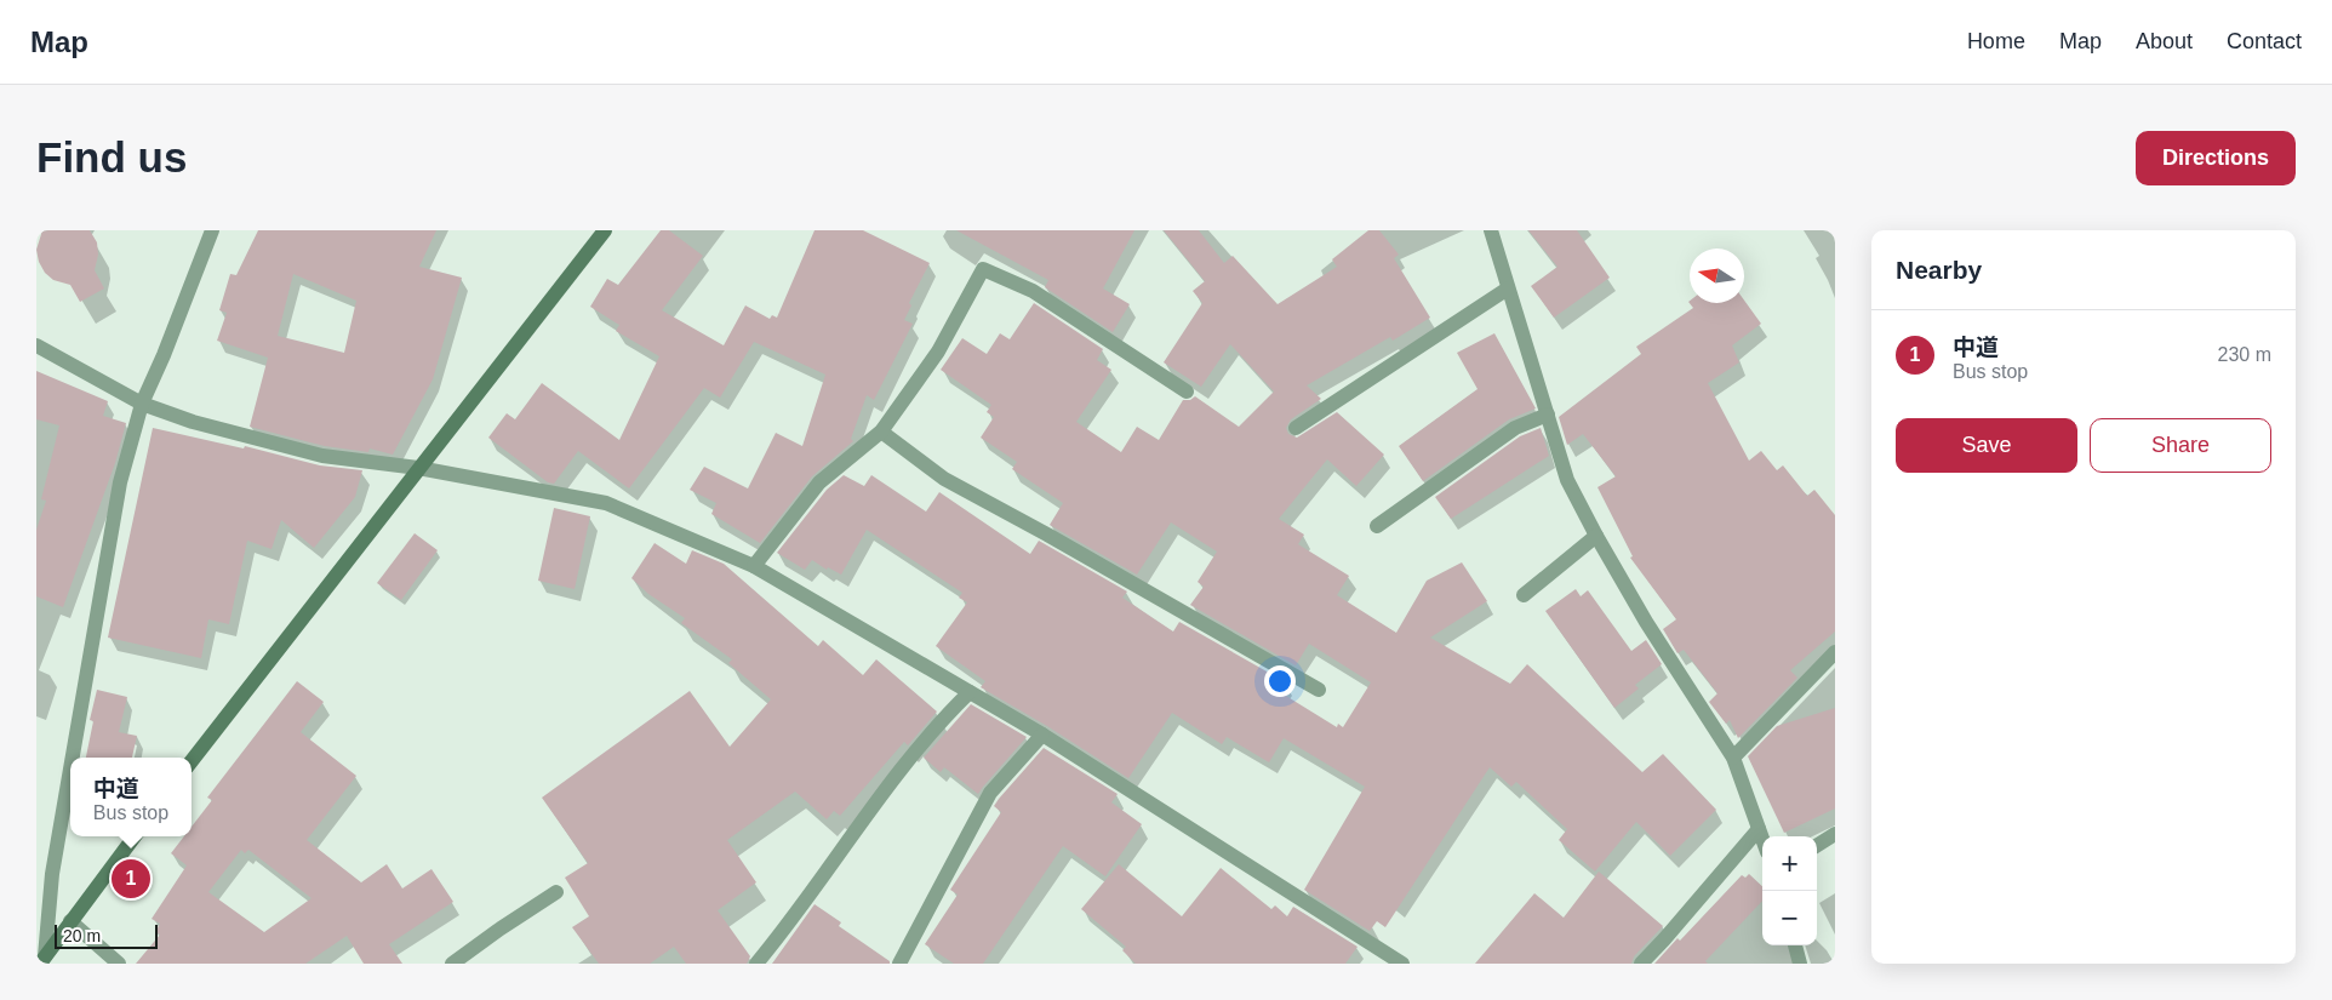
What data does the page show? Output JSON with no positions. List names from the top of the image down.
{
  "scale_bar": "20 m",
  "north": "left",
  "page": {
    "header": "Map",
    "nav": [
      "Home",
      "Map",
      "About",
      "Contact"
    ],
    "buttons": [
      "Directions",
      ["Save", "Share"]
    ],
    "title": "Find us",
    "heading": "Nearby",
    "list": [
      {
        "mark": "1",
        "name": "中道",
        "note": "Bus stop",
        "value": "230 m"
      }
    ],
    "popup": ["中道", "Bus stop"],
    "map_buttons": ["+", "−"],
    "pins": "1",
    "scale": "20 m"
  }
}
